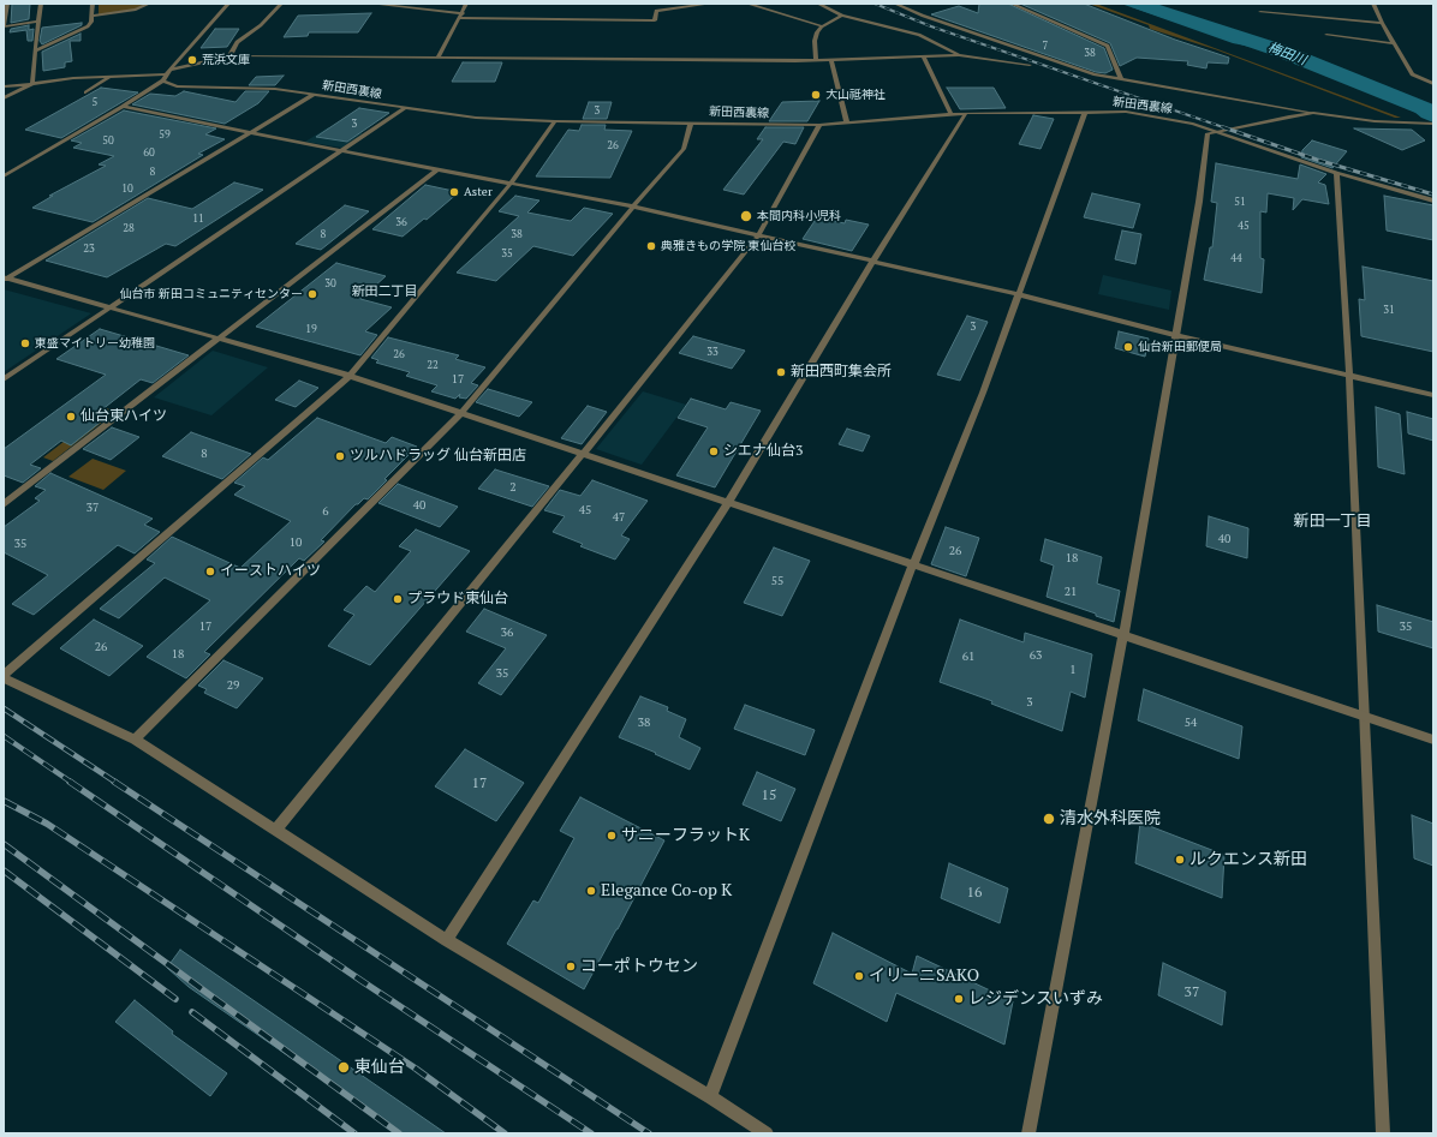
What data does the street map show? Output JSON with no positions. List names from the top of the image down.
{
  "streets": {
    "street": ["新田西裏線"]
  },
  "districts": ["新田二丁目", "新田一丁目"],
  "water": ["梅田川"],
  "places": [
    "荒浜文庫",
    "大山祗神社",
    "Aster",
    "本間内科小児科",
    "典雅きもの学院 東仙台校",
    "仙台市 新田コミュニティセンター",
    "東盛マイトリー幼稚園",
    "仙台新田郵便局",
    "新田西町集会所",
    "仙台東ハイツ",
    "シエナ仙台3",
    "ツルハドラッグ 仙台新田店",
    "イーストハイツ",
    "プラウド東仙台",
    "清水外科医院",
    "サニーフラットK",
    "ルクエンス新田",
    "Elegance Co-op K",
    "コーポトウセン",
    "イリーニSAKO",
    "レジデンスいずみ",
    "東仙台"
  ],
  "house_numbers": [
    "7",
    "38",
    "5",
    "3",
    "3",
    "59",
    "50",
    "26",
    "60",
    "8",
    "10",
    "51",
    "11",
    "36",
    "45",
    "28",
    "8",
    "38",
    "23",
    "35",
    "44",
    "30",
    "31",
    "3",
    "19",
    "33",
    "26",
    "22",
    "17",
    "8",
    "2",
    "40",
    "37",
    "45",
    "6",
    "47",
    "40",
    "10",
    "35",
    "26",
    "18",
    "55",
    "21",
    "17",
    "35",
    "36",
    "26",
    "18",
    "63",
    "61",
    "1",
    "35",
    "29",
    "3",
    "38",
    "54",
    "17",
    "15",
    "16",
    "37"
  ]
}
